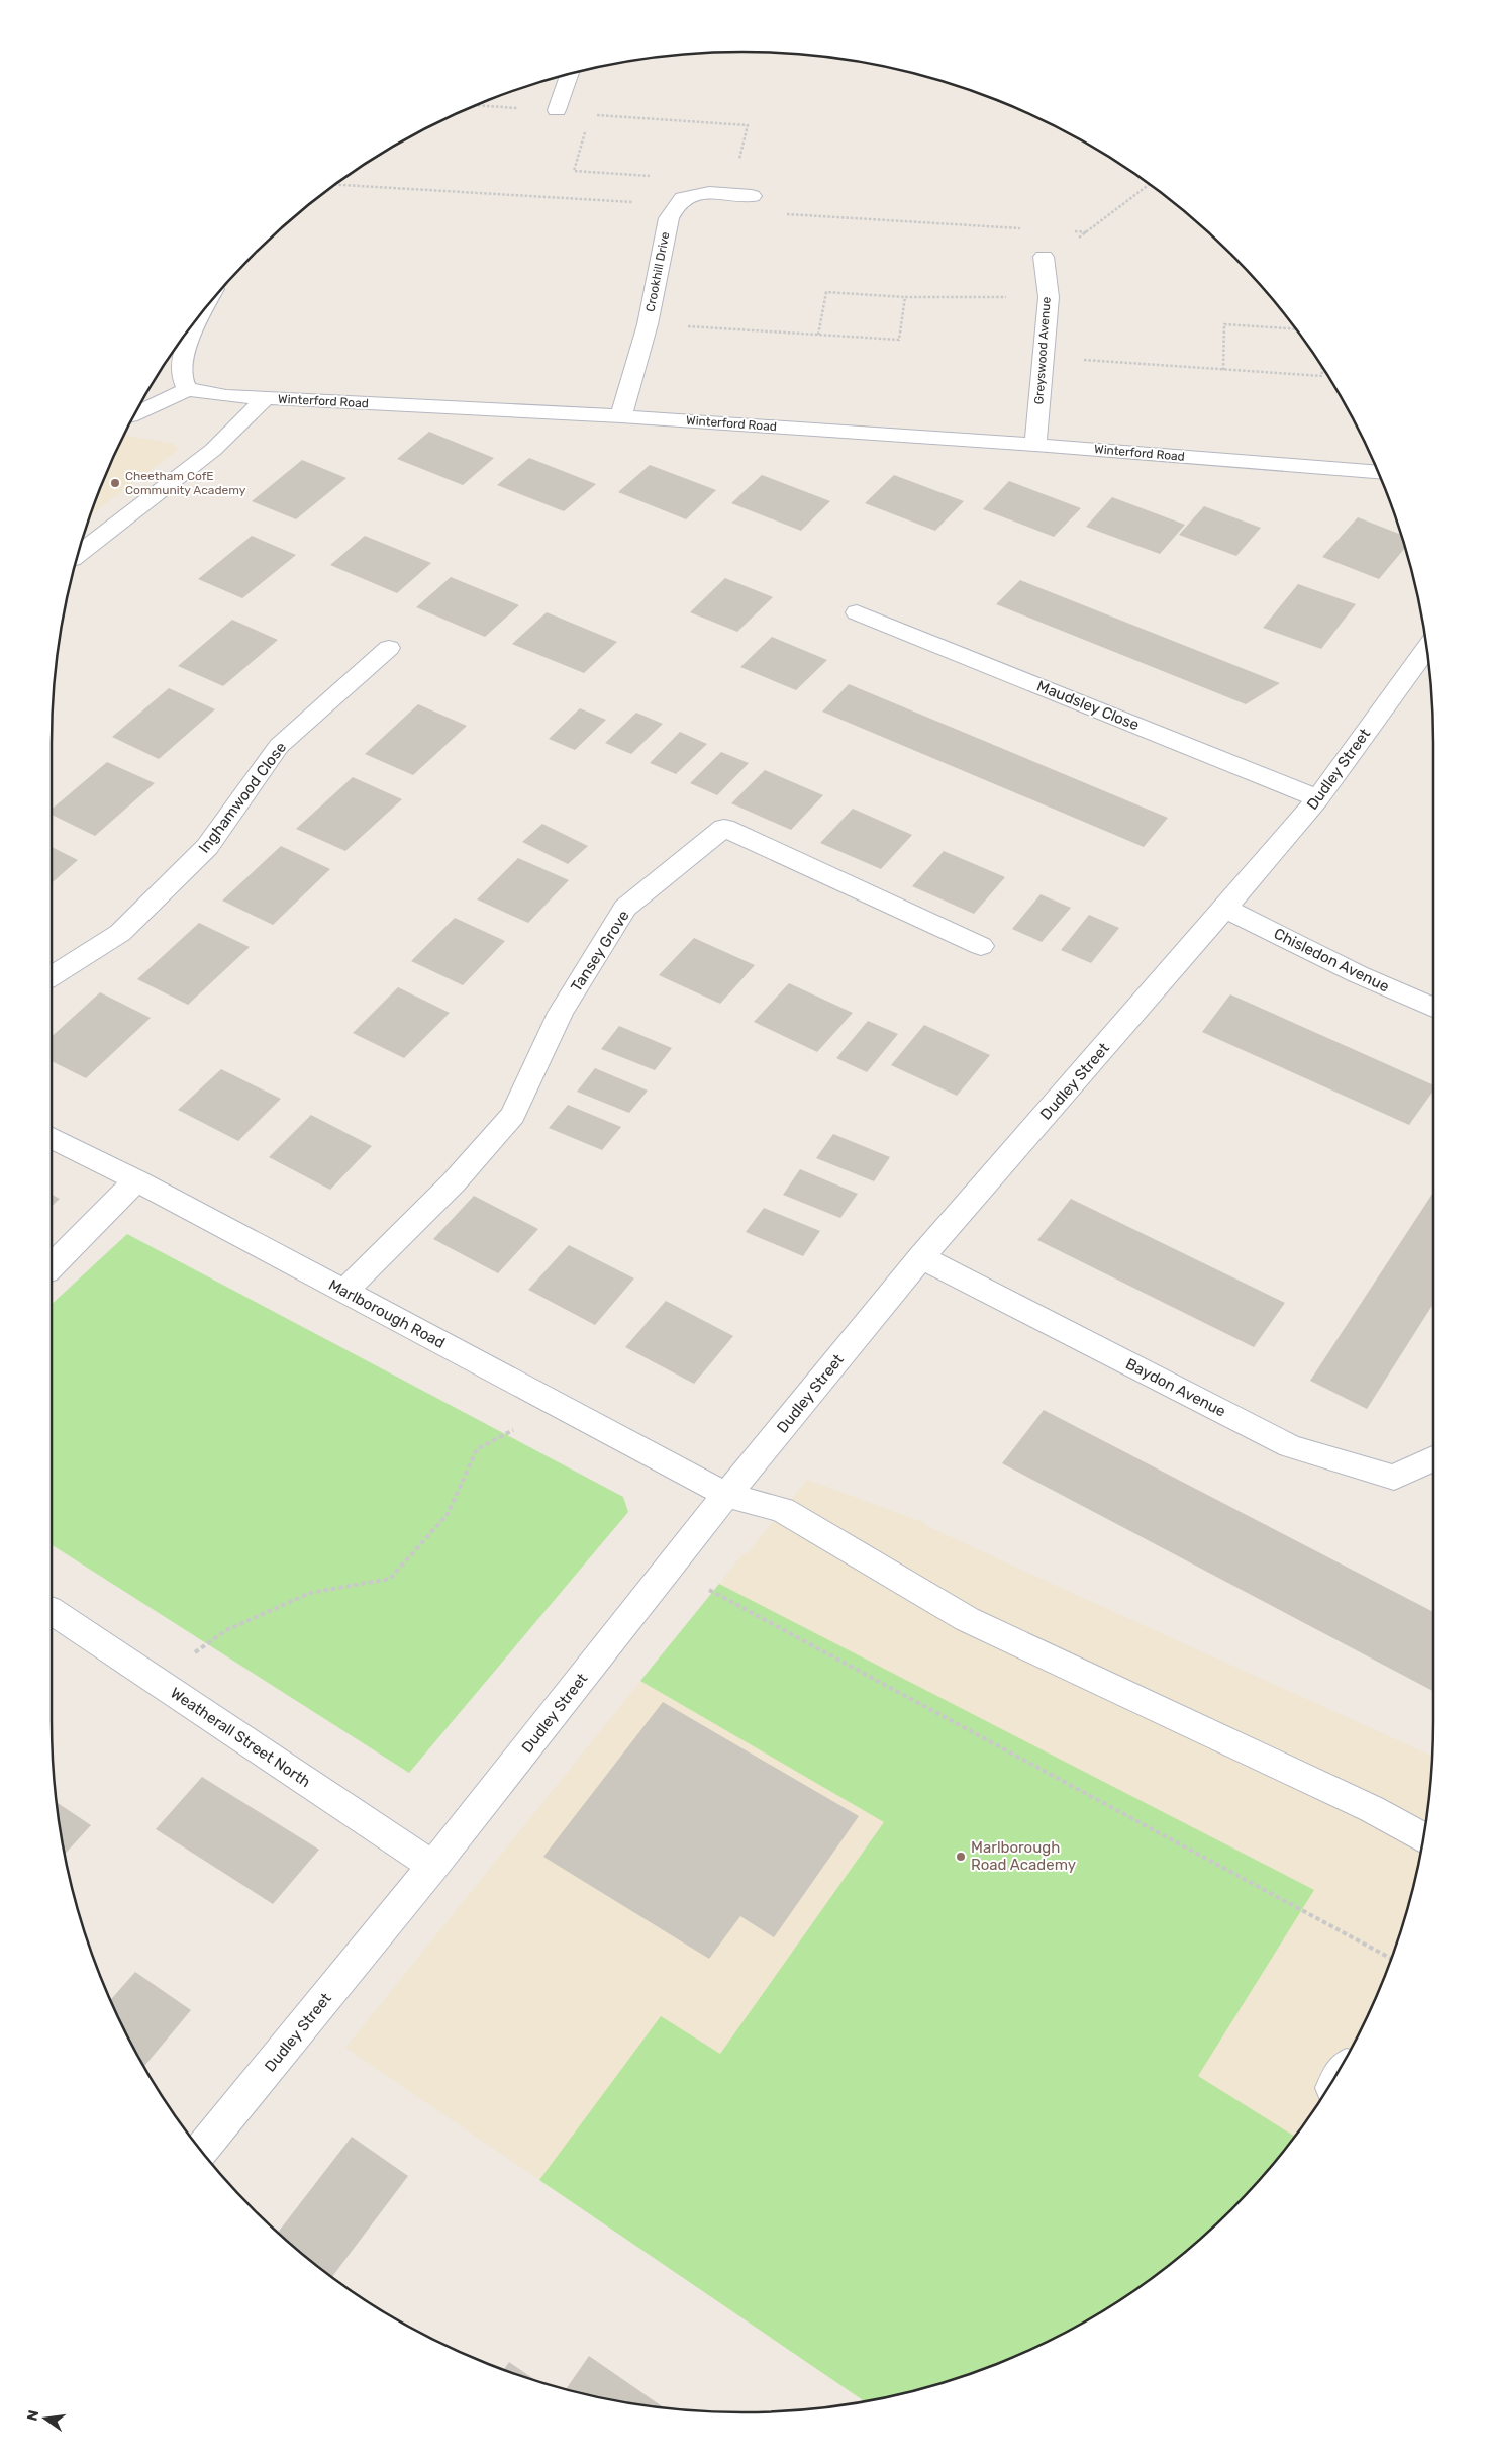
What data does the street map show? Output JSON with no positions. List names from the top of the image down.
{
  "streets": {
    "street": [
      "Crookhill Drive",
      "Greyswood Avenue",
      "Winterford Road",
      "Maudsley Close",
      "Dudley Street",
      "Inghamwood Close",
      "Tansey Grove",
      "Chisledon Avenue",
      "Marlborough Road",
      "Baydon Avenue",
      "Weatherall Street North"
    ]
  },
  "crossings": [
    ["Crookhill Drive", "Winterford Road"],
    ["Greyswood Avenue", "Winterford Road"],
    ["Maudsley Close", "Dudley Street"],
    ["Dudley Street", "Chisledon Avenue"],
    ["Dudley Street", "Marlborough Road"],
    ["Dudley Street", "Baydon Avenue"],
    ["Dudley Street", "Weatherall Street North"],
    ["Tansey Grove", "Marlborough Road"]
  ],
  "places": ["Cheetham CofE Community Academy", "Marlborough Road Academy"],
  "north": "left"
}
